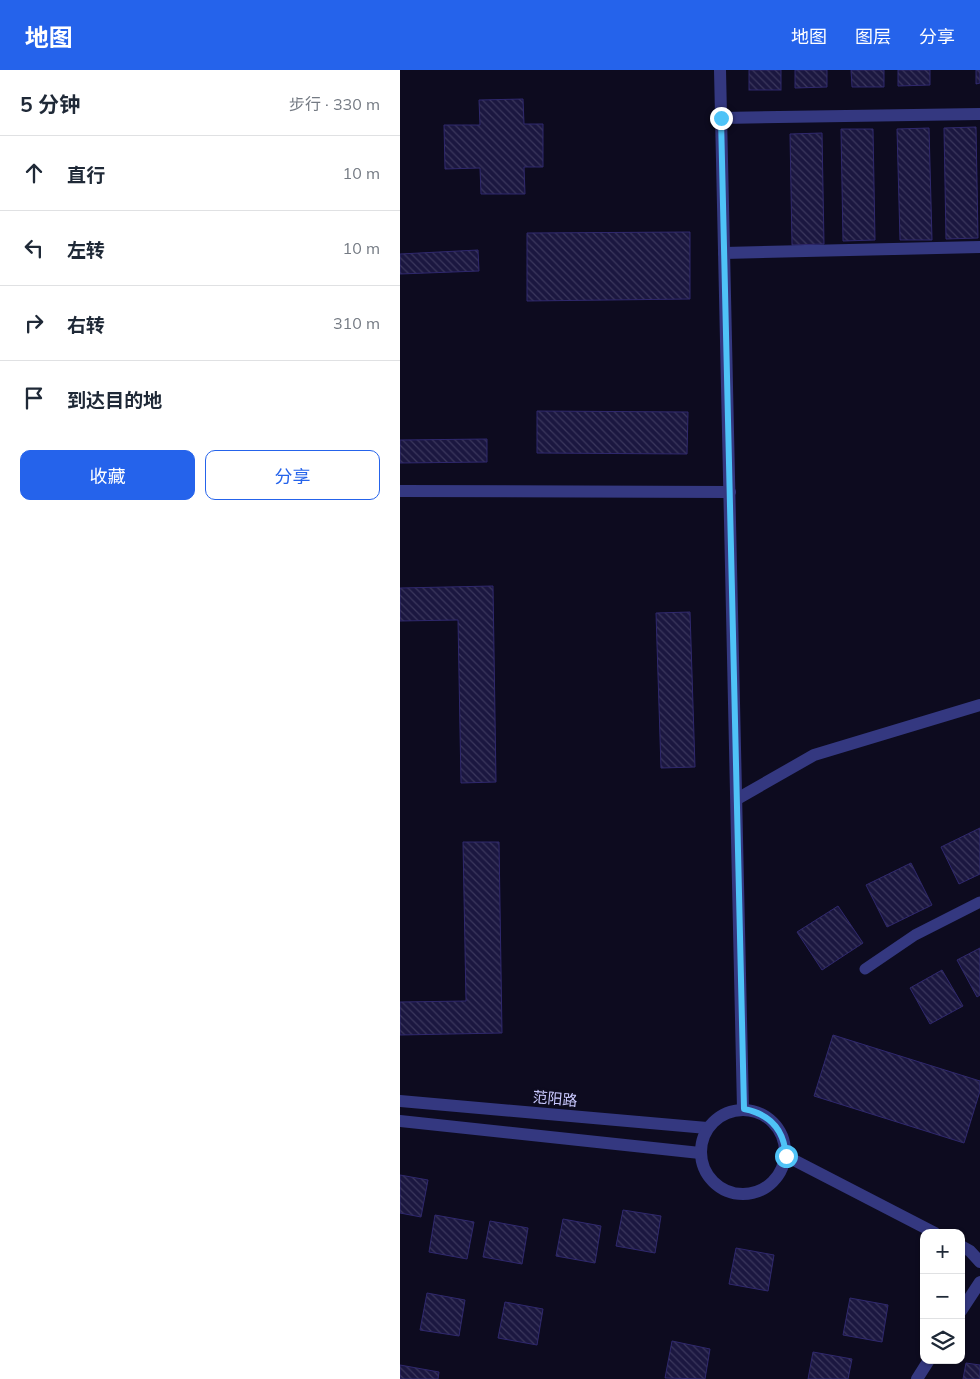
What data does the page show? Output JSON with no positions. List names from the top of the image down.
{
  "streets": {
    "street": ["范阳路"]
  },
  "page": {
    "header": "地图",
    "nav": ["地图", "图层", "分享"],
    "heading": ["5 分钟", "步行 · 330 m"],
    "list": [
      ["直行", "10 m"],
      ["左转", "10 m"],
      ["右转", "310 m"],
      "到达目的地"
    ],
    "buttons": ["收藏", "分享"],
    "map_buttons": ["+", "−"]
  }
}
